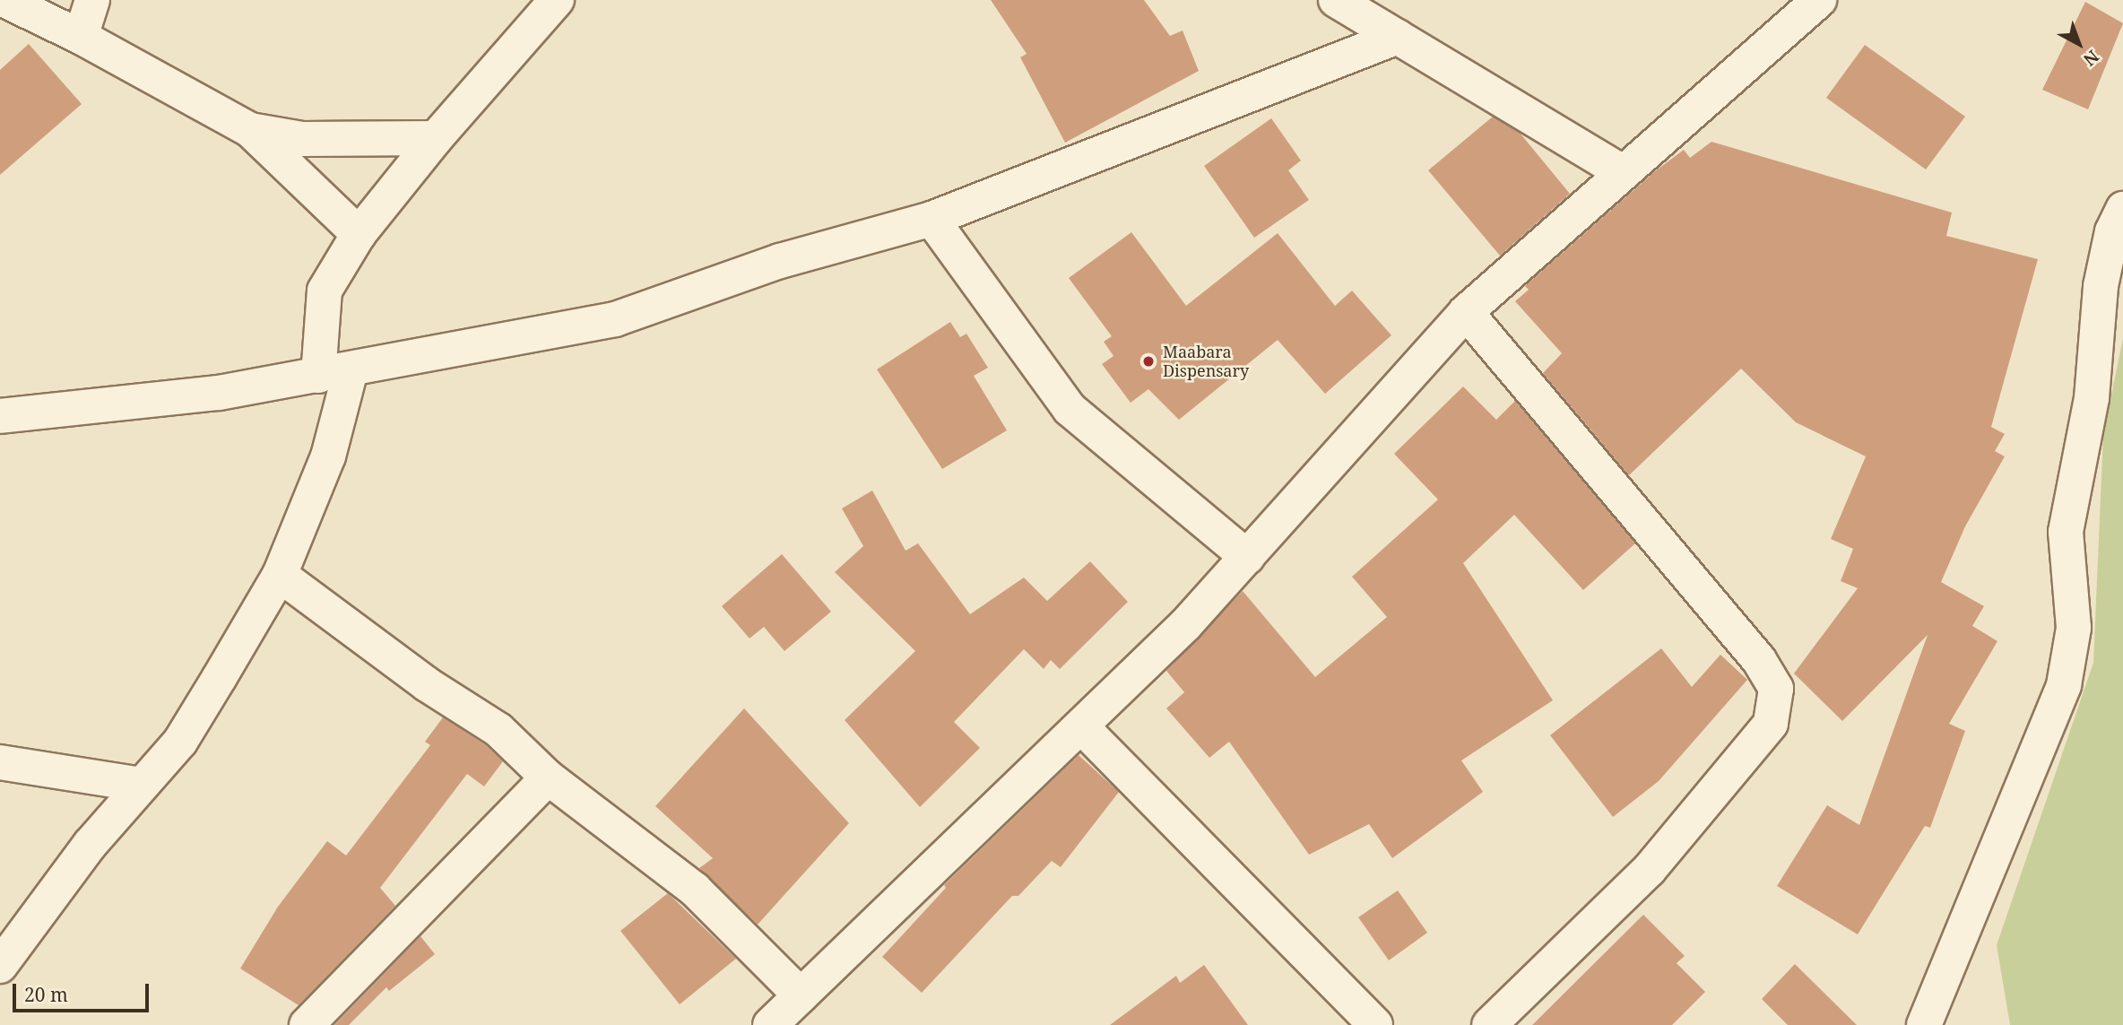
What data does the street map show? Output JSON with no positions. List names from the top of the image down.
{
  "places": ["Maabara Dispensary"],
  "scale_bar": "20 m",
  "north": "bottom right"
}
